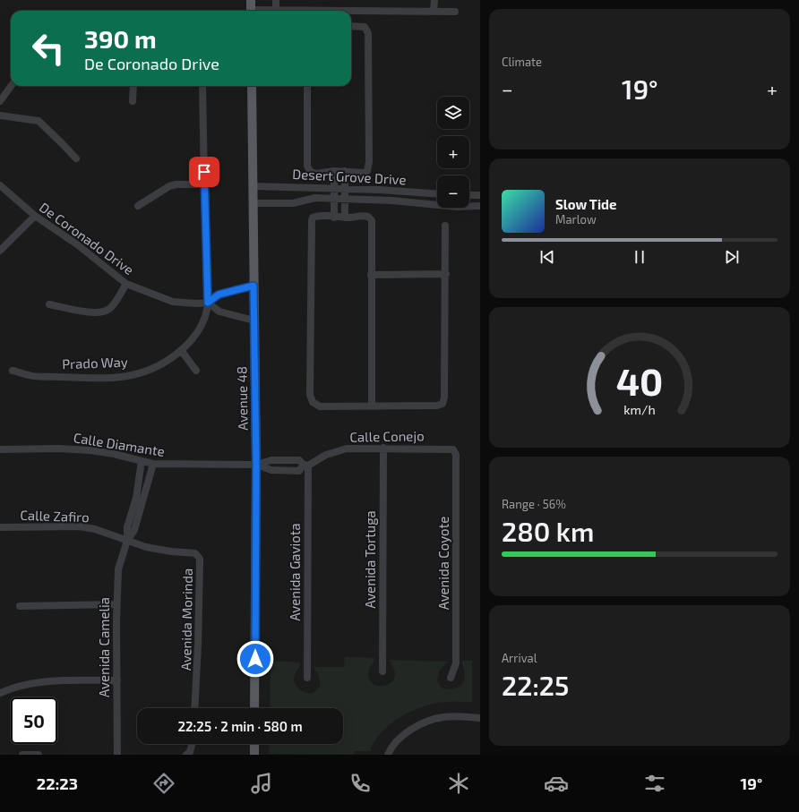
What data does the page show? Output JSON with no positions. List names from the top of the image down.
{
  "streets": {
    "main road": ["Avenue 48"],
    "street": [
      "Desert Grove Drive",
      "De Coronado Drive",
      "Prado Way",
      "Calle Conejo",
      "Calle Diamante",
      "Calle Zafiro",
      "Avenida Tortuga",
      "Avenida Coyote",
      "Avenida Gaviota",
      "Avenida Morinda",
      "Avenida Camelia"
    ]
  },
  "crossings": [
    ["Desert Grove Drive", "Avenue 48"],
    ["De Coronado Drive", "Prado Way"],
    ["Avenue 48", "Calle Conejo"],
    ["Avenue 48", "Calle Diamante"],
    ["Calle Conejo", "Calle Diamante"],
    ["Calle Conejo", "Avenida Tortuga"],
    ["Calle Conejo", "Avenida Coyote"],
    ["Calle Conejo", "Avenida Gaviota"],
    ["Calle Diamante", "Avenida Camelia"],
    ["Calle Zafiro", "Avenida Morinda"],
    ["Calle Zafiro", "Avenida Camelia"],
    ["Avenida Morinda", "Avenida Camelia"]
  ],
  "page": {
    "tile": [
      "Climate",
      ["Range · 56%", "280 km"],
      ["Arrival", "22:25"]
    ],
    "turn": ["390 m", "De Coronado Drive"],
    "heat": ["−", "19°", "+"],
    "map_buttons": ["+", "−"],
    "song": ["Slow Tide", "Marlow"],
    "limit": "50",
    "trip": "22:25 · 2 min · 580 m",
    "tabs": ["22:23", "19°"],
    "gauge": ["40", "km/h"]
  }
}
